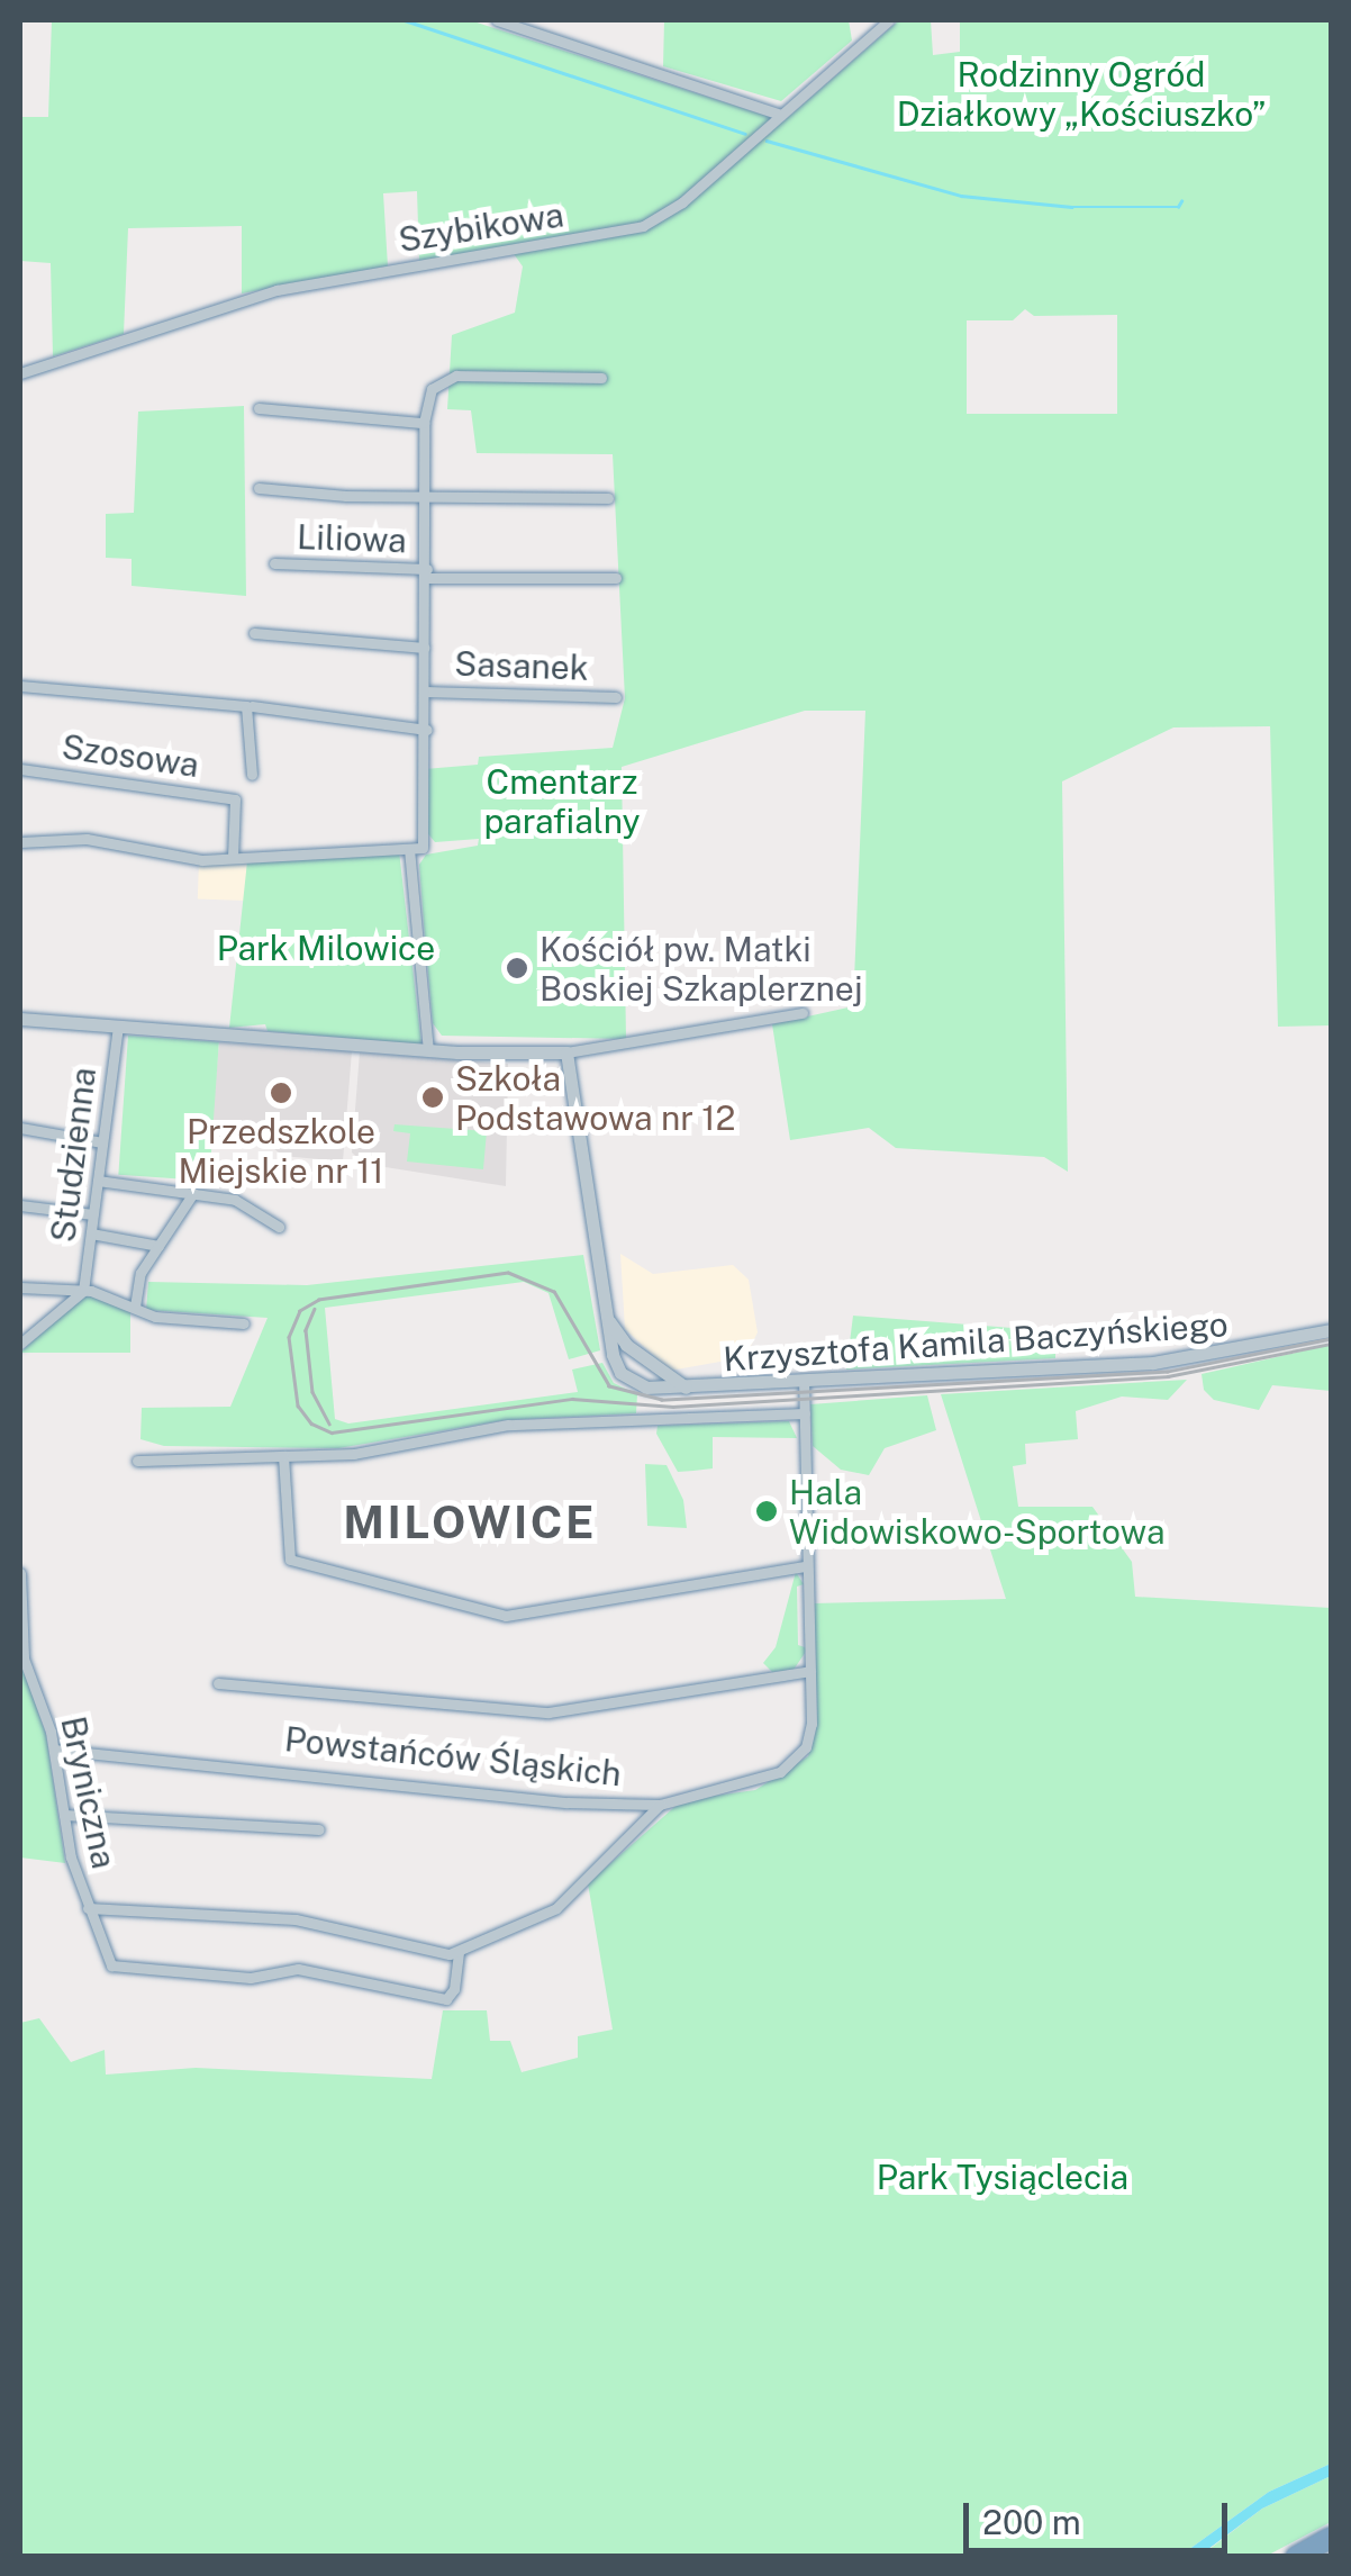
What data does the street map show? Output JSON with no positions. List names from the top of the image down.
{
  "streets": {
    "street": [
      "Szybikowa",
      "Liliowa",
      "Sasanek",
      "Szosowa",
      "Studzienna",
      "Krzysztofa Kamila Baczyńskiego",
      "Powstańców Śląskich",
      "Bryniczna"
    ]
  },
  "crossings": [
    ["Krzysztofa Kamila Baczyńskiego", "Powstańców Śląskich"],
    ["Powstańców Śląskich", "Bryniczna"]
  ],
  "districts": ["MILOWICE"],
  "parks": [
    "Rodzinny Ogród Działkowy „Kościuszko”",
    "Cmentarz parafialny",
    "Park Milowice",
    "Park Tysiąclecia"
  ],
  "places": [
    "Kościół pw. Matki Boskiej Szkaplerznej",
    "Przedszkole Miejskie nr 11",
    "Szkoła Podstawowa nr 12",
    "Hala Widowiskowo-Sportowa"
  ],
  "scale_bar": "200 m"
}
